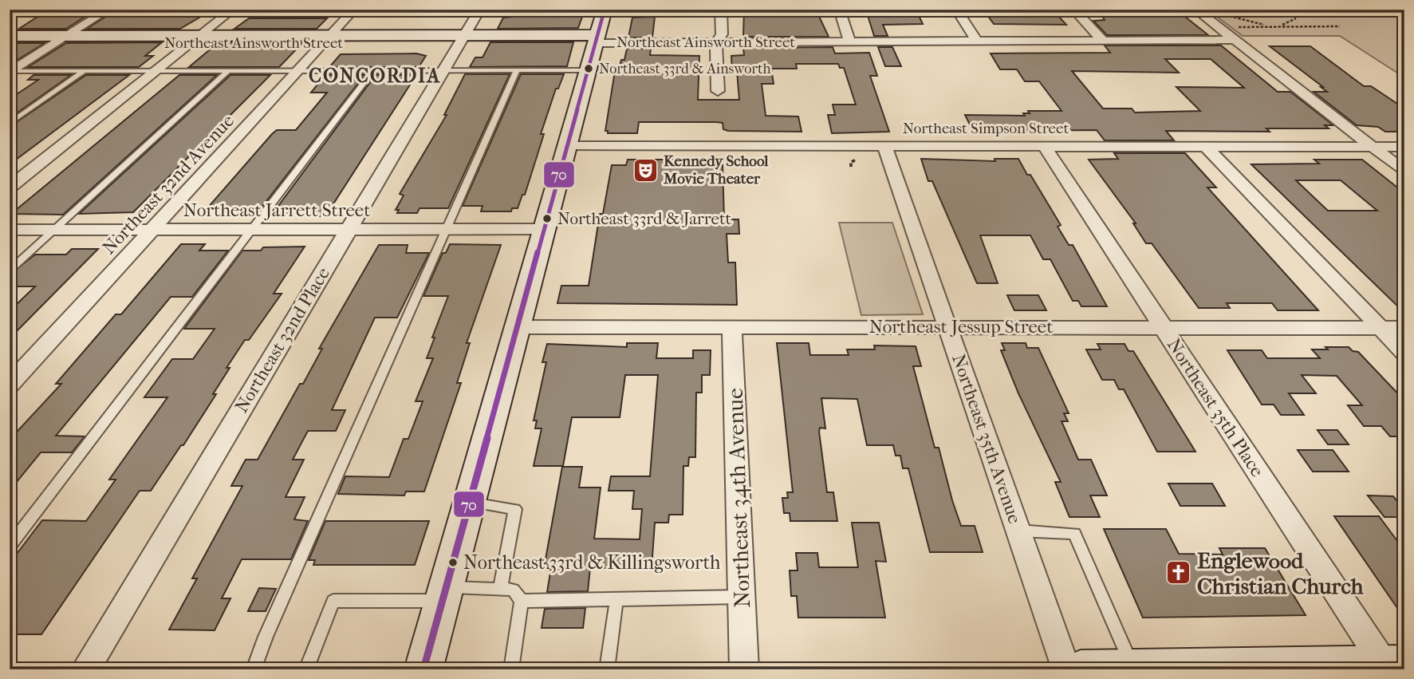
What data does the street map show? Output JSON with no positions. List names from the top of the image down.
{
  "streets": {
    "main road": ["Northeast Ainsworth Street"],
    "street": [
      "Northeast Simpson Street",
      "Northeast 32nd Avenue",
      "Northeast Jarrett Street",
      "Northeast Jessup Street",
      "Northeast 32nd Place",
      "Northeast 35th Place",
      "Northeast 35th Avenue",
      "Northeast 34th Avenue"
    ]
  },
  "crossings": [
    ["Northeast Ainsworth Street", "Northeast 32nd Avenue"],
    ["Northeast Ainsworth Street", "Northeast 32nd Place"],
    ["Northeast Simpson Street", "Northeast 35th Place"],
    ["Northeast Simpson Street", "Northeast 35th Avenue"],
    ["Northeast 32nd Avenue", "Northeast Jarrett Street"],
    ["Northeast Jarrett Street", "Northeast 32nd Place"],
    ["Northeast Jessup Street", "Northeast 35th Place"],
    ["Northeast Jessup Street", "Northeast 35th Avenue"],
    ["Northeast Jessup Street", "Northeast 34th Avenue"]
  ],
  "districts": ["CONCORDIA"],
  "places": {
    "other": ["Northeast 33rd & Ainsworth", "Northeast 33rd & Jarrett", "Northeast 33rd & Killingsworth"],
    "theatre": ["Kennedy School Movie Theater"],
    "church": ["Englewood Christian Church"]
  },
  "lines": ["transit line 70"]
}
